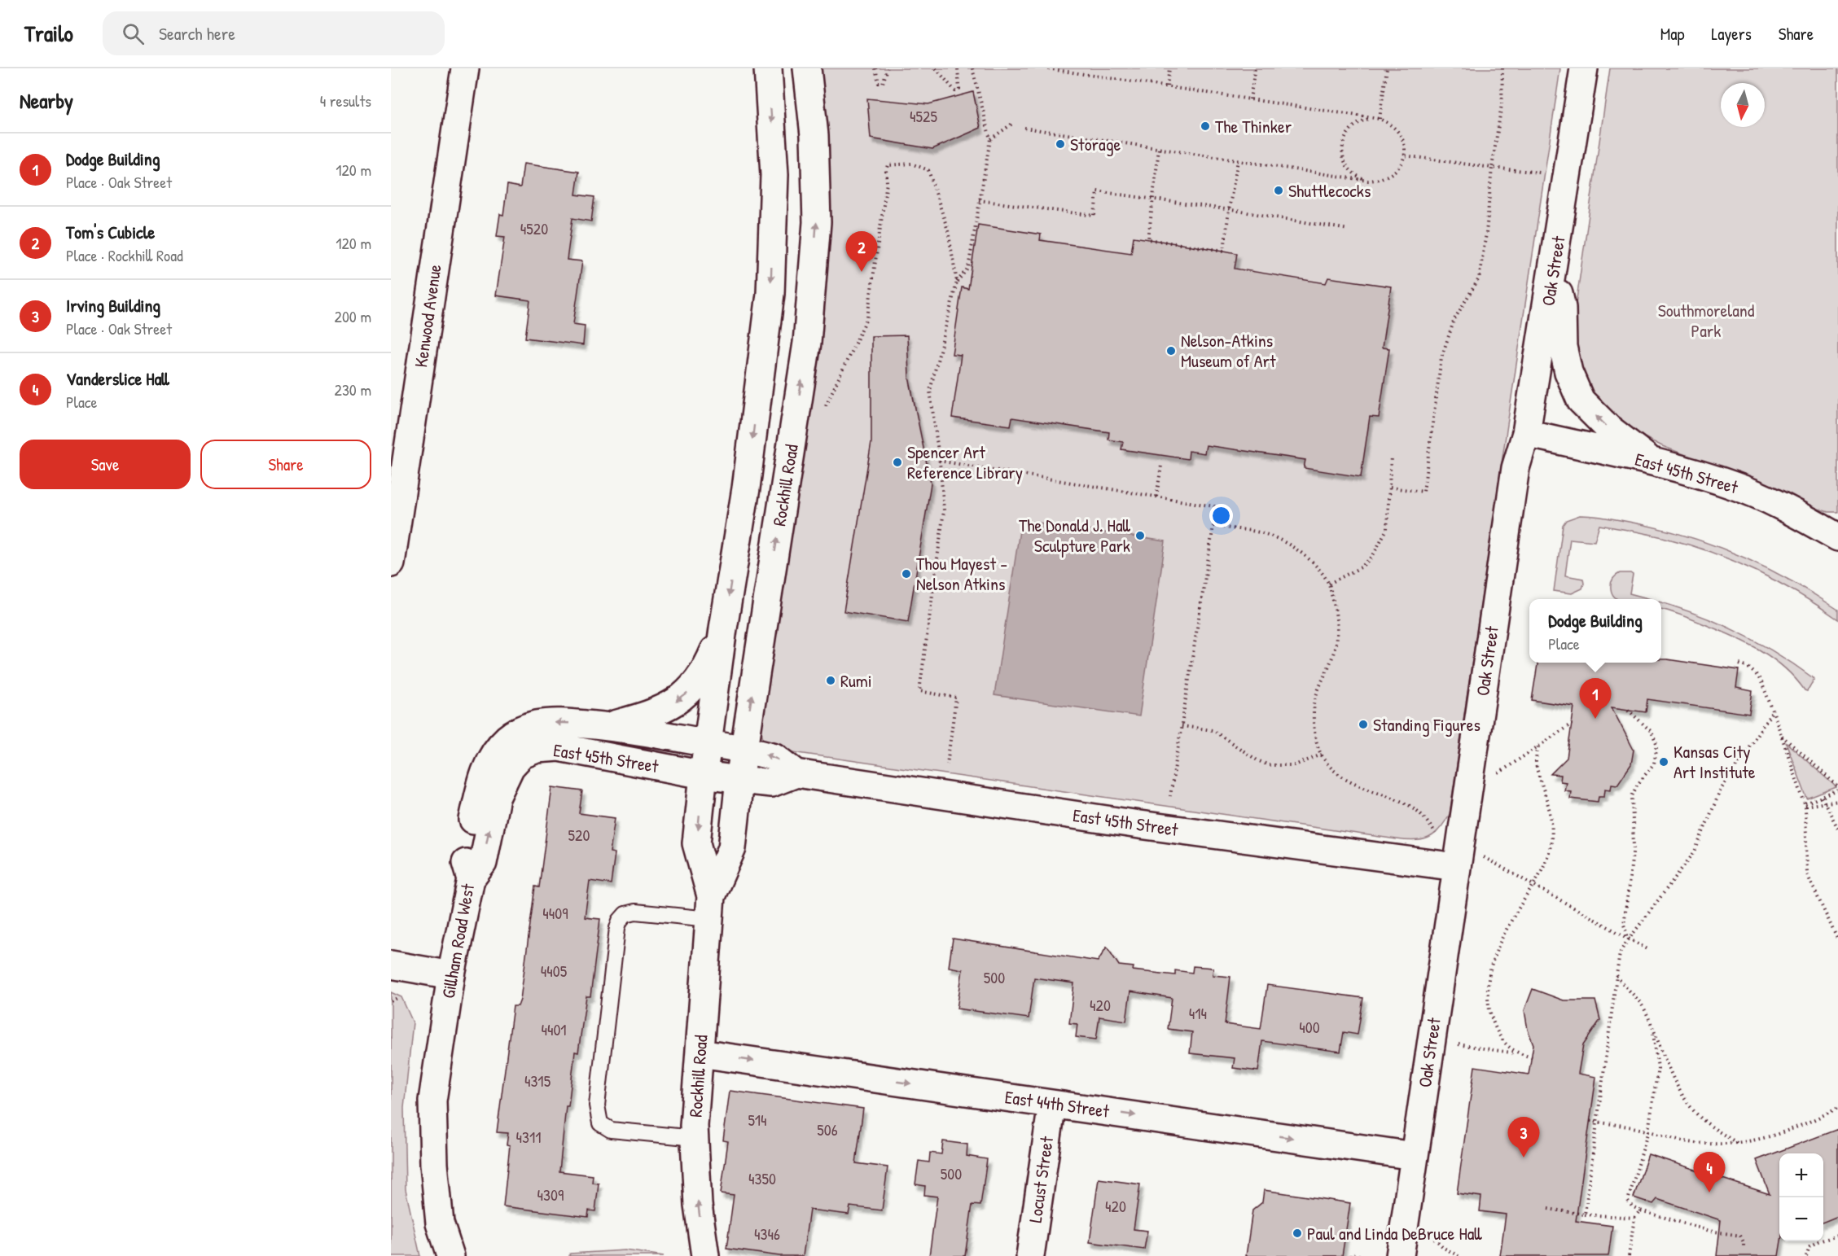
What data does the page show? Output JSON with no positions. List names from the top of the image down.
{
  "streets": {
    "street": [
      "Oak Street",
      "Kenwood Avenue",
      "East 45th Street",
      "Rockhill Road",
      "Gillham Road West",
      "East 44th Street",
      "Locust Street"
    ]
  },
  "crossings": [
    ["Oak Street", "East 45th Street"],
    ["Oak Street", "East 44th Street"],
    ["East 45th Street", "Rockhill Road"],
    ["East 45th Street", "Gillham Road West"],
    ["Rockhill Road", "East 44th Street"],
    ["East 44th Street", "Locust Street"]
  ],
  "one_way": ["East 44th Street"],
  "parks": ["Southmoreland Park"],
  "places": [
    "The Thinker",
    "Storage",
    "Shuttlecocks",
    "Nelson-Atkins Museum of Art",
    "Spencer Art Reference Library",
    "The Donald J. Hall Sculpture Park",
    "Thou Mayest - Nelson Atkins",
    "Rumi",
    "Standing Figures",
    "Kansas City Art Institute",
    "Paul and Linda DeBruce Hall"
  ],
  "house_numbers": [
    "4525",
    "4520",
    "520",
    "4409",
    "4405",
    "500",
    "420",
    "414",
    "400",
    "4401",
    "4315",
    "514",
    "506",
    "4311",
    "500",
    "4350",
    "4309",
    "420",
    "4346"
  ],
  "north": "bottom",
  "page": {
    "header": "Trailo",
    "search": "Search here",
    "nav": ["Map", "Layers", "Share"],
    "heading": ["Nearby", "4 results"],
    "list": [
      {
        "mark": "1",
        "name": "Dodge Building",
        "note": "Place · Oak Street",
        "value": "120 m"
      },
      {
        "mark": "2",
        "name": "Tom's Cubicle",
        "note": "Place · Rockhill Road",
        "value": "120 m"
      },
      {
        "mark": "3",
        "name": "Irving Building",
        "note": "Place · Oak Street",
        "value": "200 m"
      },
      {
        "mark": "4",
        "name": "Vanderslice Hall",
        "note": "Place",
        "value": "230 m"
      }
    ],
    "pins": [
      "2",
      "1",
      "3",
      "4"
    ],
    "buttons": ["Save", "Share"],
    "popup": ["Dodge Building", "Place"],
    "map_buttons": ["+", "−"]
  }
}
